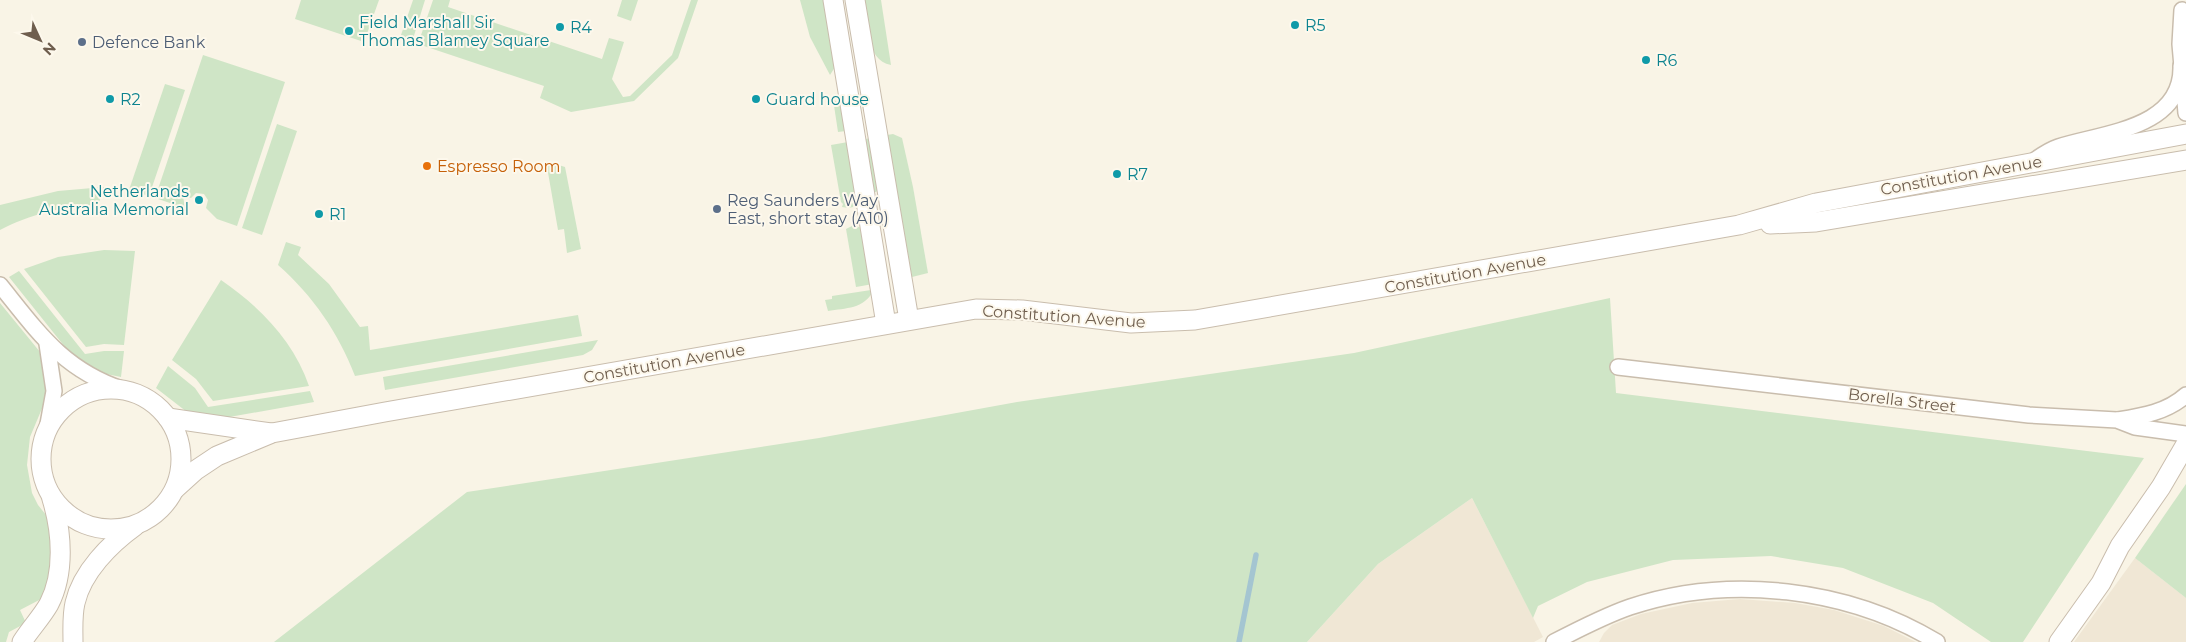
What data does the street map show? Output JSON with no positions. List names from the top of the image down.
{
  "streets": {
    "street": ["Constitution Avenue", "Borella Street"]
  },
  "places": [
    "R5",
    "R4",
    "Field Marshall Sir Thomas Blamey Square",
    "Defence Bank",
    "R6",
    "R2",
    "Guard house",
    "Espresso Room",
    "R7",
    "Netherlands Australia Memorial",
    "Reg Saunders Way East, short stay (A10)",
    "R1"
  ],
  "north": "bottom right"
}
